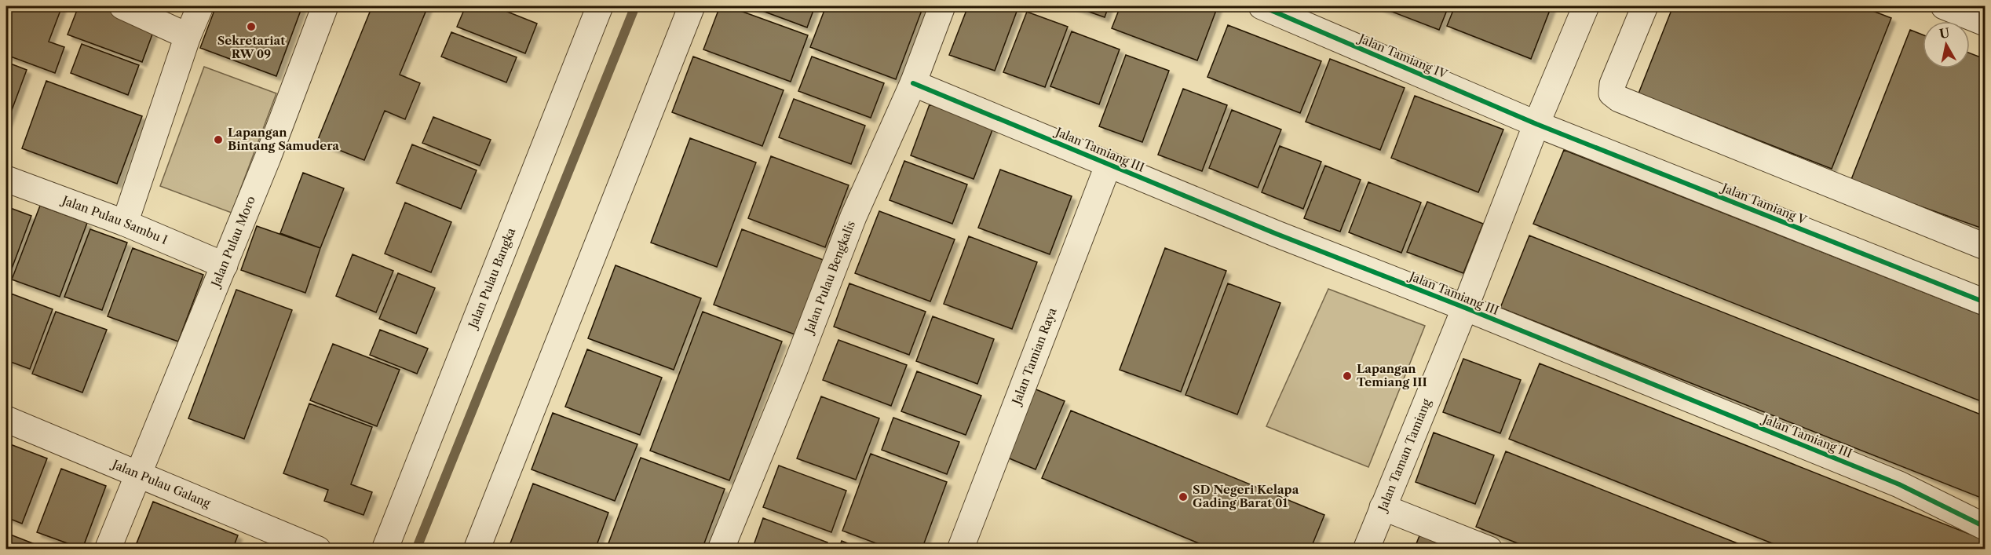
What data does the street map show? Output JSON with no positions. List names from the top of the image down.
{
  "streets": {
    "street": [
      "Jalan Tamiang IV",
      "Jalan Tamiang III",
      "Jalan Tamiang V",
      "Jalan Pulau Sambu I",
      "Jalan Pulau Moro",
      "Jalan Pulau Bengkalis",
      "Jalan Pulau Bangka",
      "Jalan Tamian Raya",
      "Jalan Taman Tamiang",
      "Jalan Pulau Galang"
    ]
  },
  "crossings": [
    ["Jalan Tamiang IV", "Jalan Tamiang V"],
    ["Jalan Tamiang IV", "Jalan Taman Tamiang"],
    ["Jalan Tamiang III", "Jalan Pulau Bengkalis"],
    ["Jalan Tamiang III", "Jalan Tamian Raya"],
    ["Jalan Tamiang III", "Jalan Taman Tamiang"],
    ["Jalan Tamiang V", "Jalan Taman Tamiang"],
    ["Jalan Pulau Sambu I", "Jalan Pulau Moro"],
    ["Jalan Pulau Moro", "Jalan Pulau Galang"]
  ],
  "places": [
    "Sekretariat RW 09",
    "Lapangan Bintang Samudera",
    "Lapangan Temiang III",
    "SD Negeri Kelapa Gading Barat 01"
  ],
  "north": "top"
}
